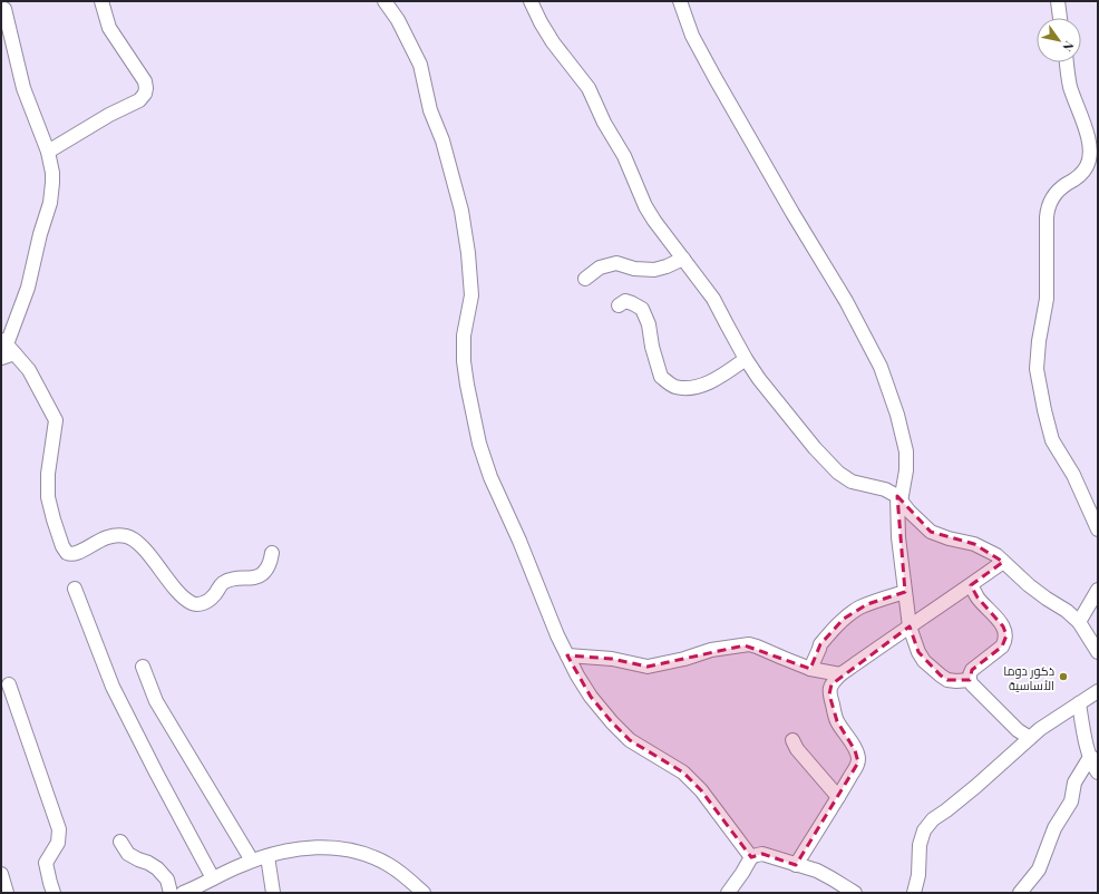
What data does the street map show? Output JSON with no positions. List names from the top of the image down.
{
  "places": ["ذكور دوما الأساسية"],
  "north": "bottom right"
}
